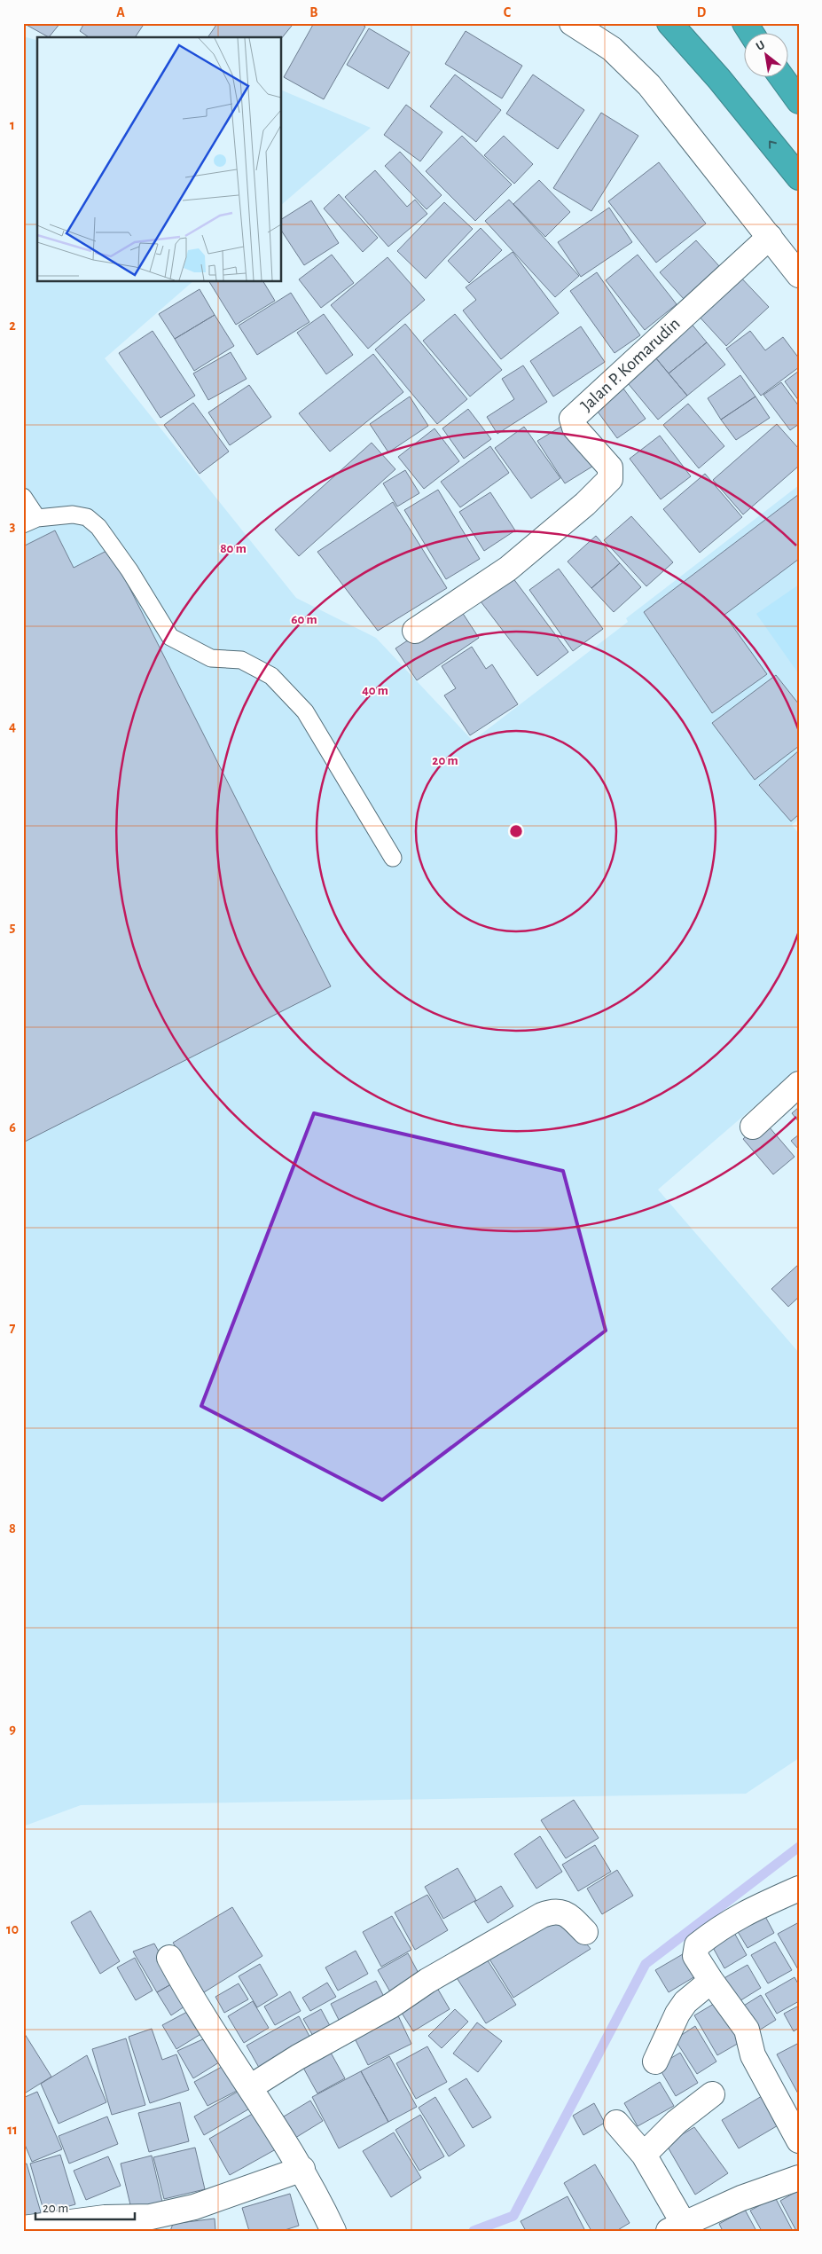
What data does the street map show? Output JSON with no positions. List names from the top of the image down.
{
  "streets": {
    "street": ["Jalan P. Komarudin"]
  },
  "scale_bar": "20 m",
  "north": "top left",
  "grid": {
    "columns": [
      "A",
      "B",
      "C",
      "D"
    ],
    "rows": [
      "1",
      "2",
      "3",
      "4",
      "5",
      "6",
      "7",
      "8",
      "9",
      "10",
      "11"
    ]
  },
  "rings": [
    "80 m",
    "60 m",
    "40 m",
    "20 m"
  ]
}
